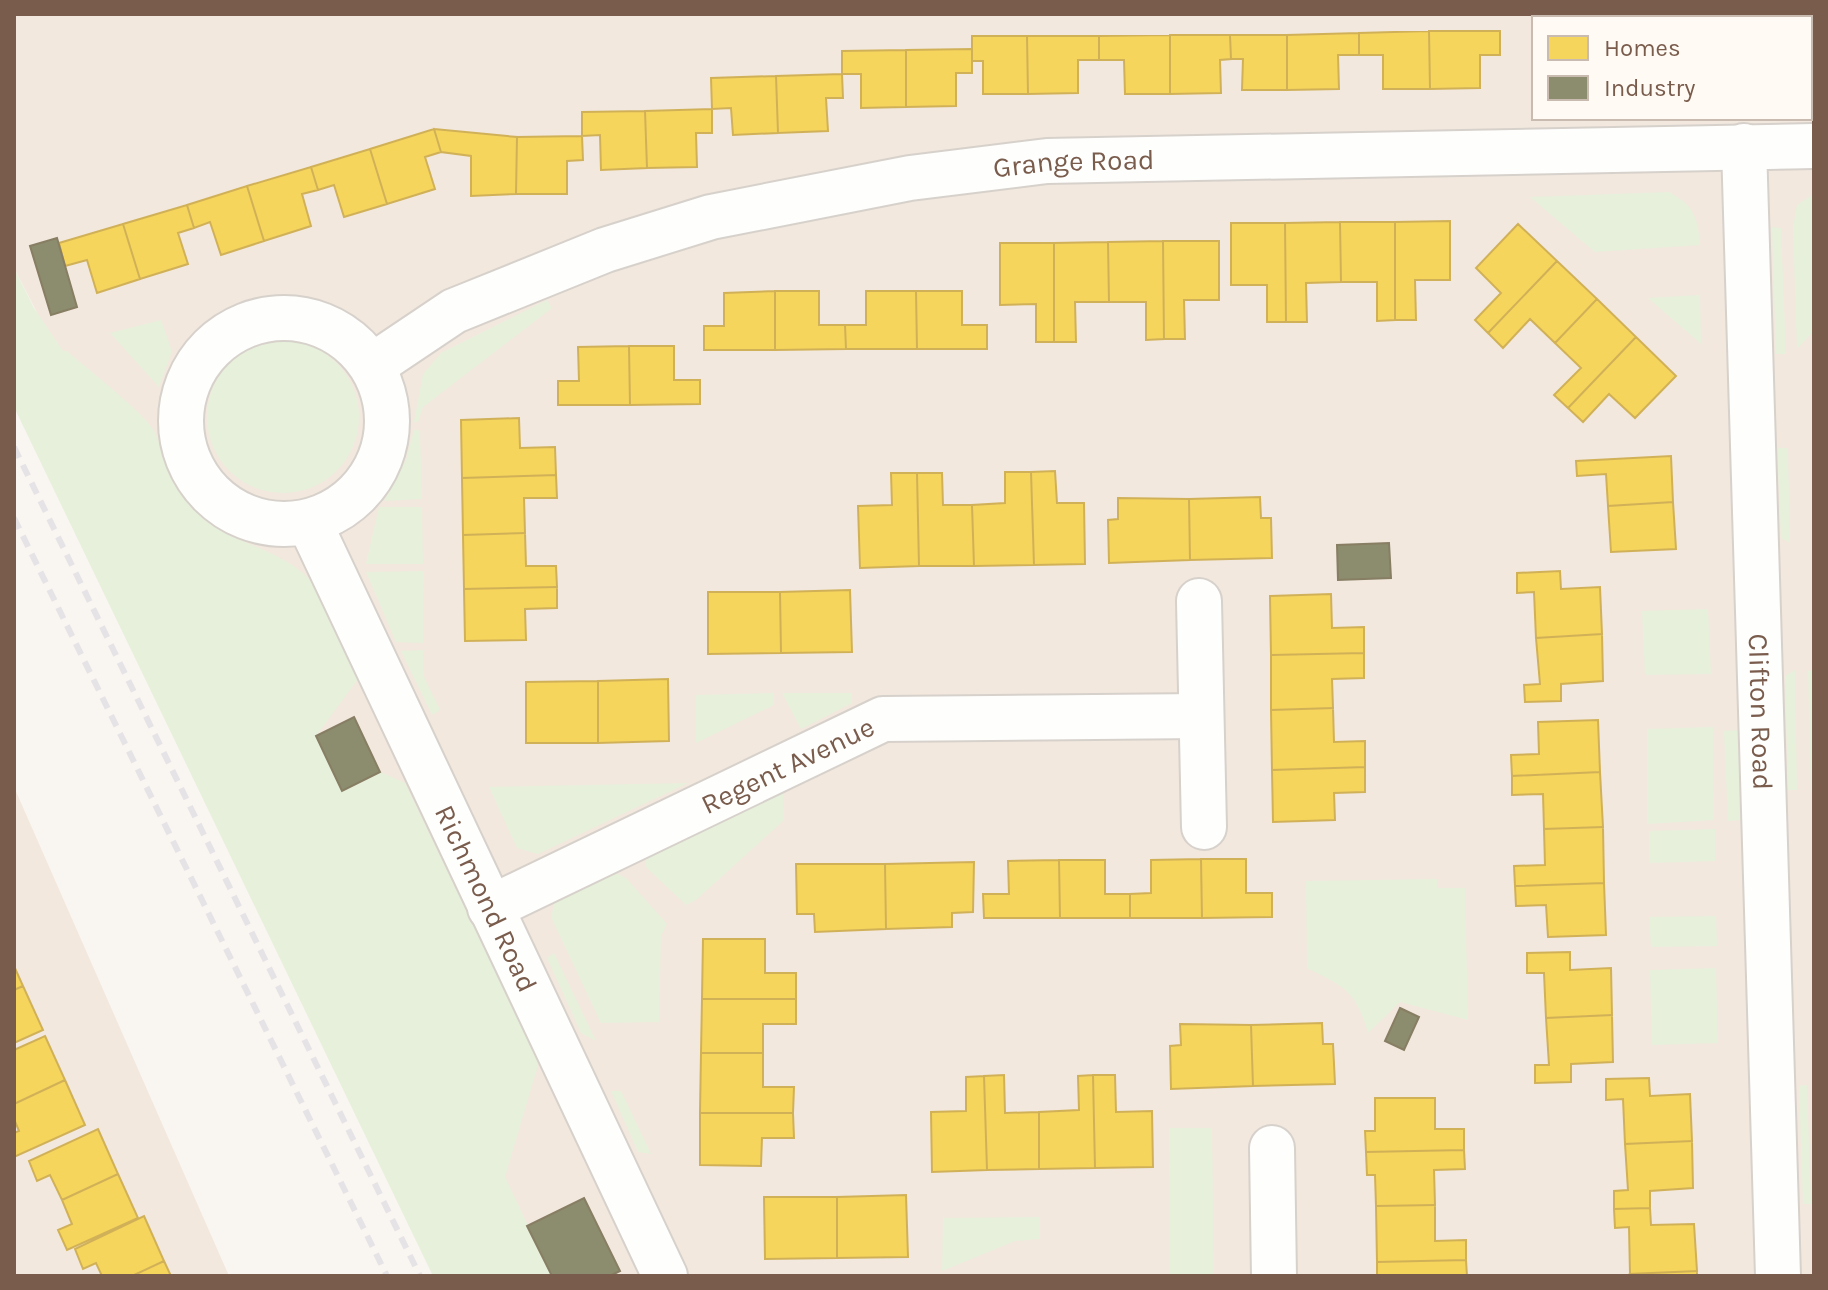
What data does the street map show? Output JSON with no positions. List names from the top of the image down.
{
  "streets": {
    "street": [
      "Grange Road",
      "Clifton Road",
      "Regent Avenue",
      "Richmond Road"
    ]
  },
  "crossings": [
    ["Grange Road", "Clifton Road"],
    ["Grange Road", "Richmond Road"],
    ["Regent Avenue", "Richmond Road"]
  ],
  "legend": ["Homes", "Industry"]
}
